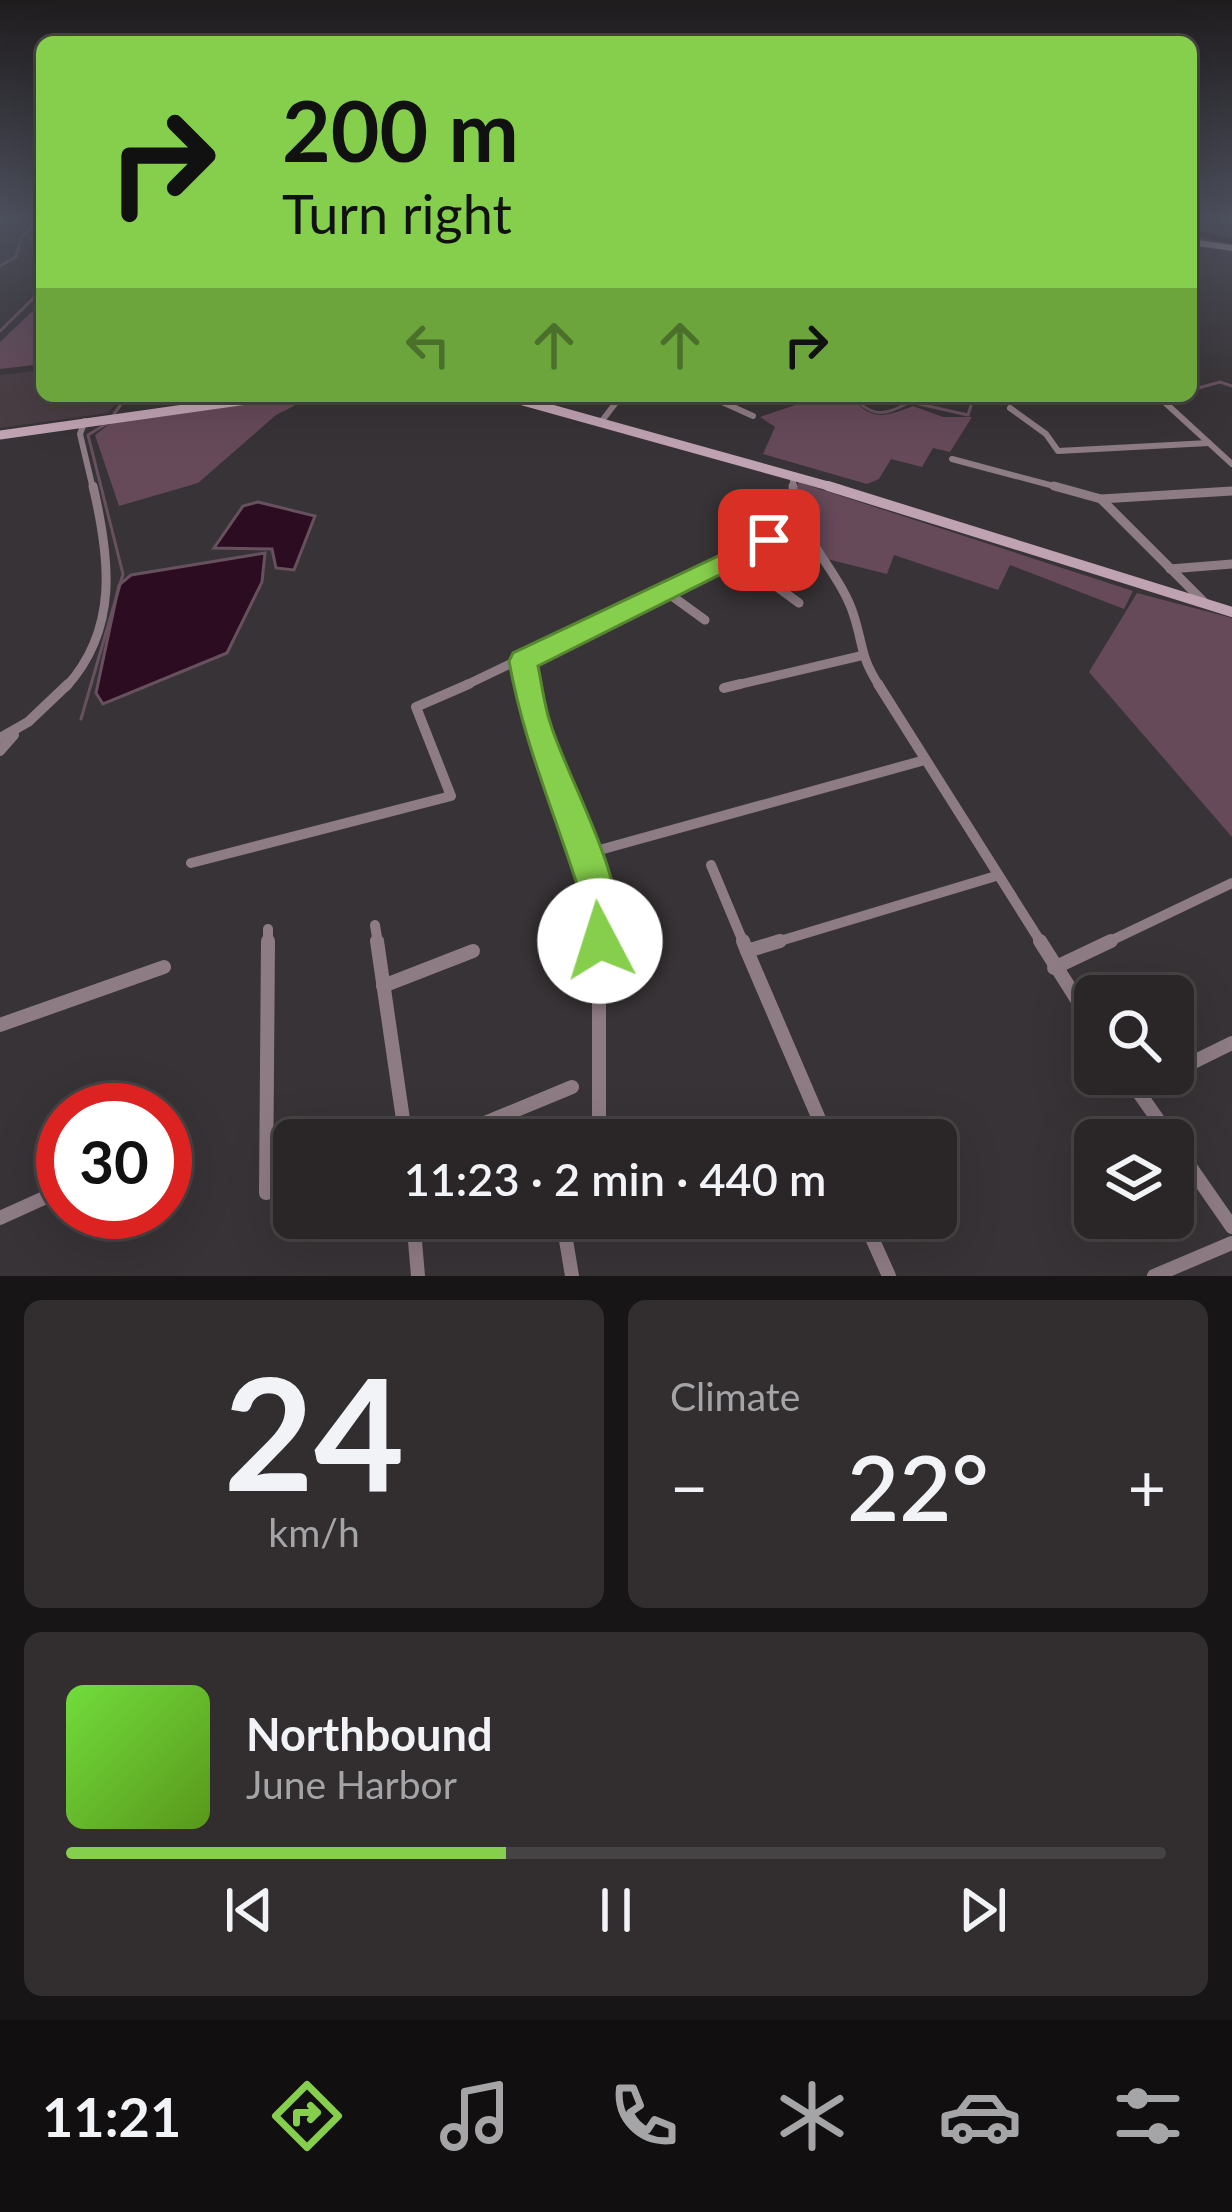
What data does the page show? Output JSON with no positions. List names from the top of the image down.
{
  "page": {
    "turn": ["200 m", "Turn right"],
    "limit": "30",
    "trip": "11:23 · 2 min · 440 m",
    "tile": [
      ["24", "km/h"],
      "Climate"
    ],
    "heat": ["−", "22°", "+"],
    "song": ["Northbound", "June Harbor"],
    "tabs": "11:21"
  }
}
